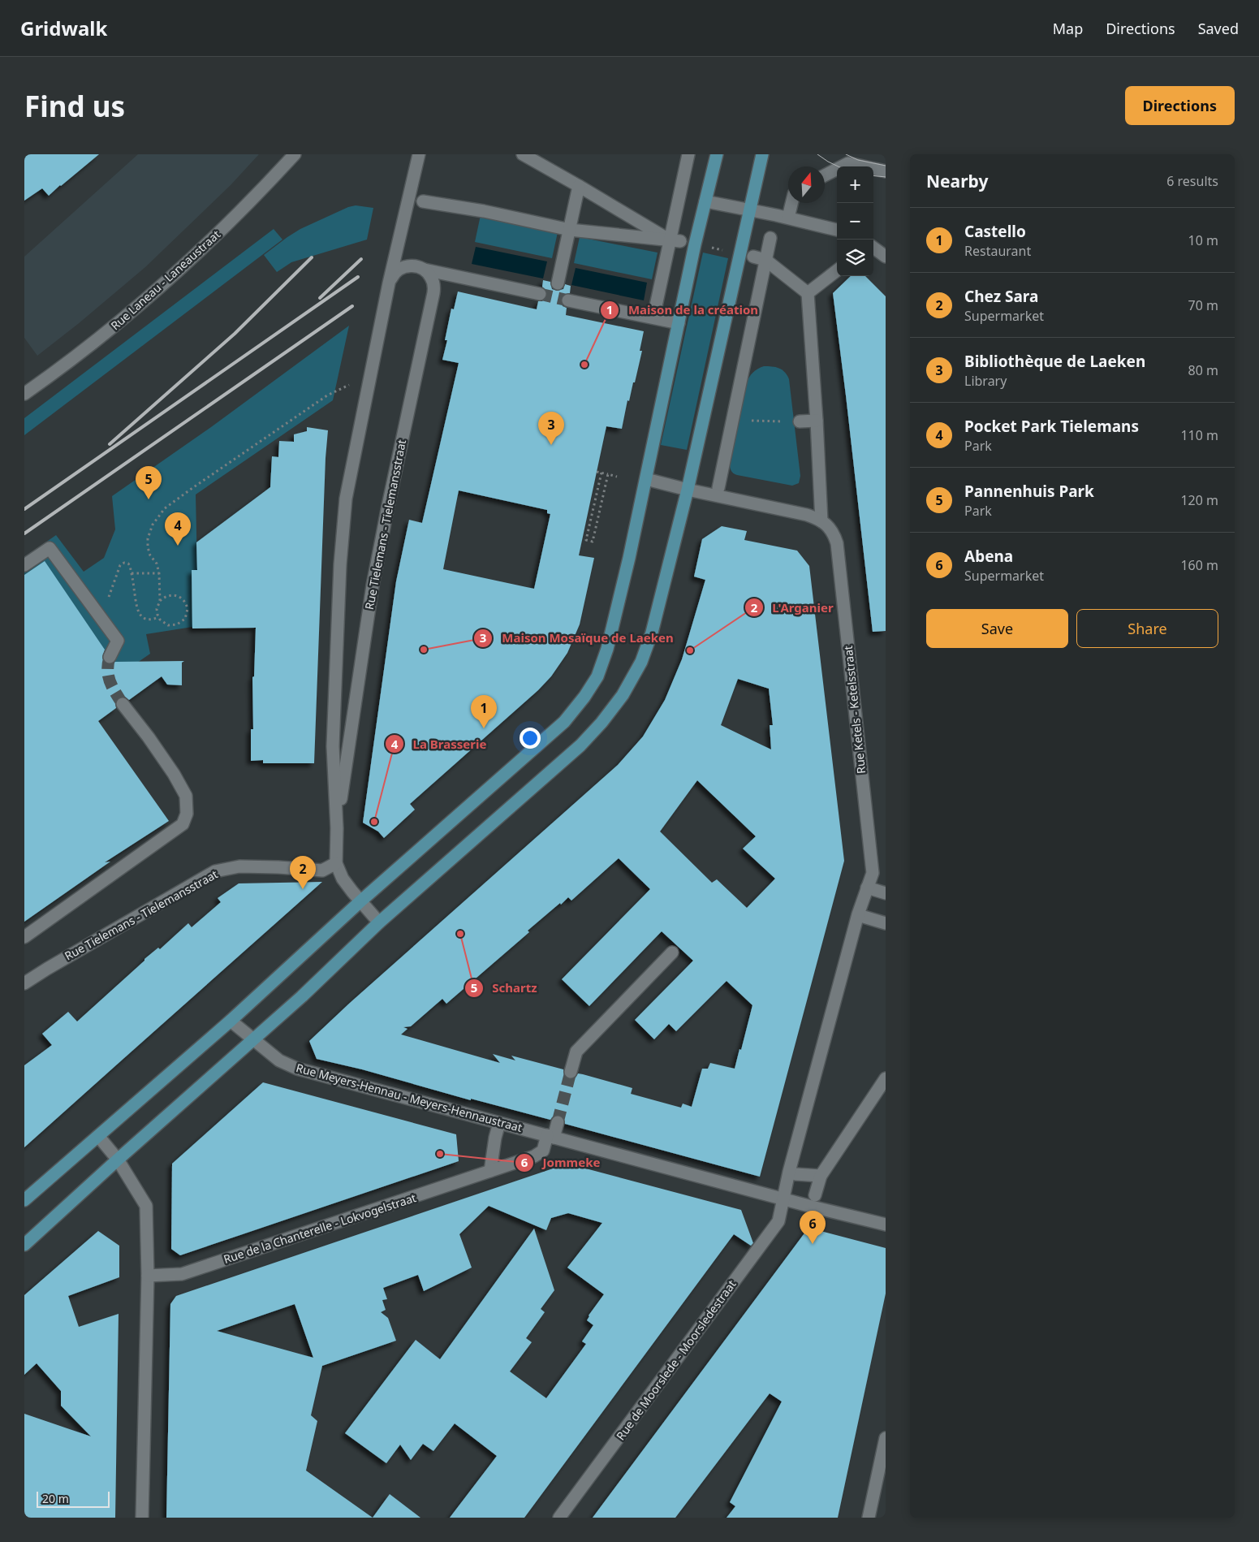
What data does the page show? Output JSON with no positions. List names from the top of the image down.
{
  "streets": {
    "street": [
      "Rue Laneau - Laneaustraat",
      "Rue Tielemans - Tielemansstraat",
      "Rue Ketels - Ketelsstraat",
      "Rue Meyers-Hennau - Meyers-Hennaustraat",
      "Rue de la Chanterelle - Lokvogelstraat",
      "Rue de Moorslede - Moorsledestraat"
    ]
  },
  "crossings": [
    ["Rue Ketels - Ketelsstraat", "Rue Meyers-Hennau - Meyers-Hennaustraat"],
    ["Rue Ketels - Ketelsstraat", "Rue de Moorslede - Moorsledestraat"],
    ["Rue Meyers-Hennau - Meyers-Hennaustraat", "Rue de la Chanterelle - Lokvogelstraat"],
    ["Rue Meyers-Hennau - Meyers-Hennaustraat", "Rue de Moorslede - Moorsledestraat"]
  ],
  "places": [
    "Maison de la création",
    "Maison Mosaïque de Laeken",
    "L'Arganier",
    "La Brasserie",
    "Schartz",
    "Jommeke"
  ],
  "scale_bar": "20 m",
  "north": "top",
  "page": {
    "header": "Gridwalk",
    "nav": ["Map", "Directions", "Saved"],
    "buttons": [
      "Directions",
      ["Save", "Share"]
    ],
    "title": "Find us",
    "heading": ["Nearby", "6 results"],
    "map_buttons": ["+", "−"],
    "list": [
      {
        "mark": "1",
        "name": "Castello",
        "note": "Restaurant",
        "value": "10 m"
      },
      {
        "mark": "2",
        "name": "Chez Sara",
        "note": "Supermarket",
        "value": "70 m"
      },
      {
        "mark": "3",
        "name": "Bibliothèque de Laeken",
        "note": "Library",
        "value": "80 m"
      },
      {
        "mark": "4",
        "name": "Pocket Park Tielemans",
        "note": "Park",
        "value": "110 m"
      },
      {
        "mark": "5",
        "name": "Pannenhuis Park",
        "note": "Park",
        "value": "120 m"
      },
      {
        "mark": "6",
        "name": "Abena",
        "note": "Supermarket",
        "value": "160 m"
      }
    ],
    "pins": [
      "3",
      "5",
      "4",
      "1",
      "2",
      "6"
    ],
    "scale": "20 m"
  }
}
